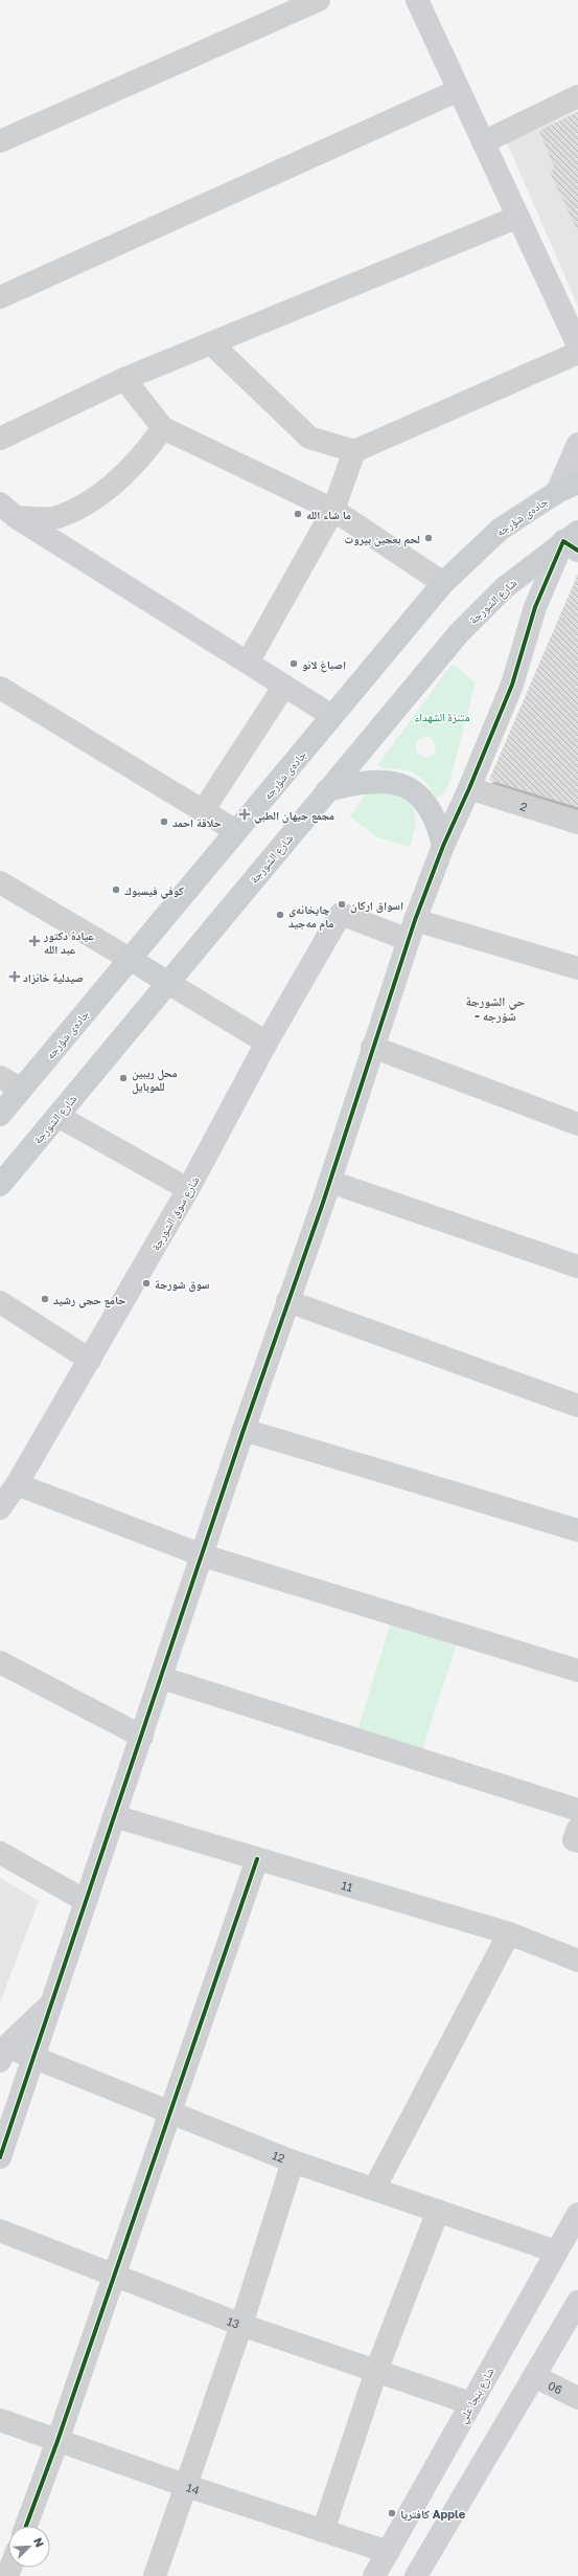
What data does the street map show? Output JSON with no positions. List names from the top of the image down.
{
  "streets": {
    "main road": ["جادەی شۆرجە", "شارع الشورجة"],
    "street": [
      "2",
      "شارع سوق الشورجة",
      "11",
      "12",
      "13",
      "06",
      "شارع بنجا علي",
      "14"
    ]
  },
  "crossings": [
    ["12", "شارع بنجا علي"],
    ["13", "شارع بنجا علي"],
    ["شارع بنجا علي", "14"]
  ],
  "districts": ["حي الشورجة - شۆرجە"],
  "parks": ["متنزة الشهداء"],
  "places": {
    "other": [
      "ما شاء الله",
      "لحم بعجين بيروت",
      "اصباغ لانو",
      "حلاقة احمد",
      "كوفي فيسبوك",
      "اسواق اركان",
      "چایخانەی مام مەجید",
      "محل ريبين للموبايل",
      "سوق شورجة",
      "حامع حجي رشيد",
      "كافتريا Apple"
    ],
    "health": ["مجمع جيهان الطبي", "عيادة دكتور عبد الله", "صيدلية خانزاد"]
  },
  "north": "top right"
}
